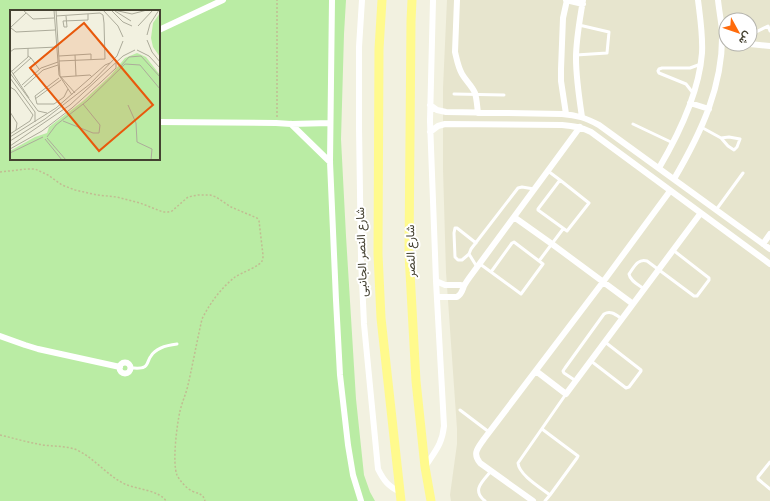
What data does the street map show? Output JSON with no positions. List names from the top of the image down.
{
  "streets": {
    "main road": ["شارع النصر"],
    "street": ["شارع النصر الجانبى"]
  },
  "north": "bottom right"
}
